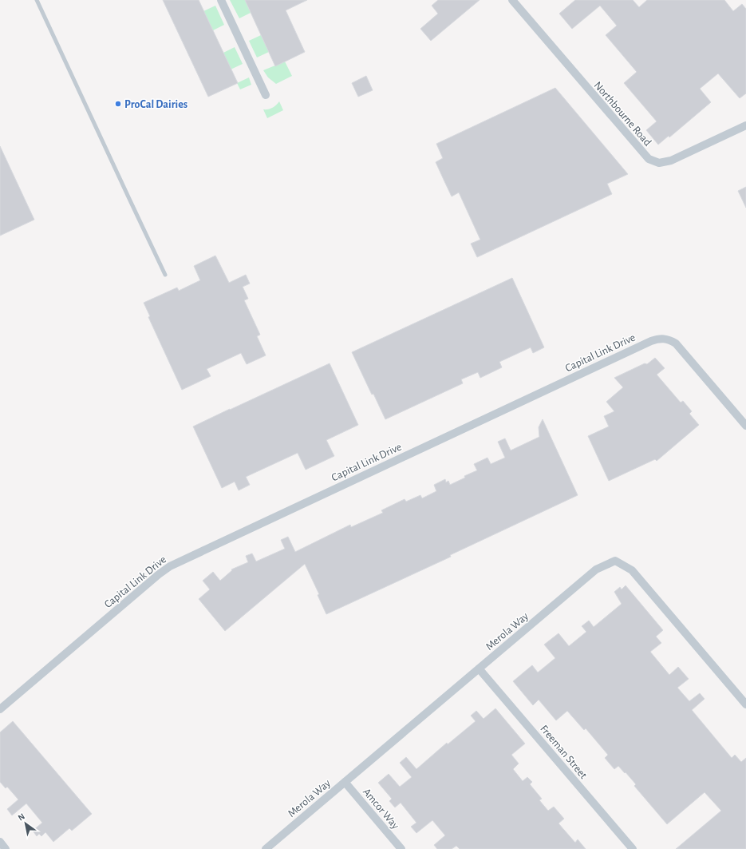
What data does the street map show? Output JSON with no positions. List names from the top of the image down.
{
  "streets": {
    "street": [
      "Northbourne Road",
      "Capital Link Drive",
      "Merola Way",
      "Freeman Street",
      "Amcor Way"
    ]
  },
  "crossings": [
    ["Merola Way", "Freeman Street"],
    ["Merola Way", "Amcor Way"]
  ],
  "places": ["ProCal Dairies"],
  "north": "top left"
}
